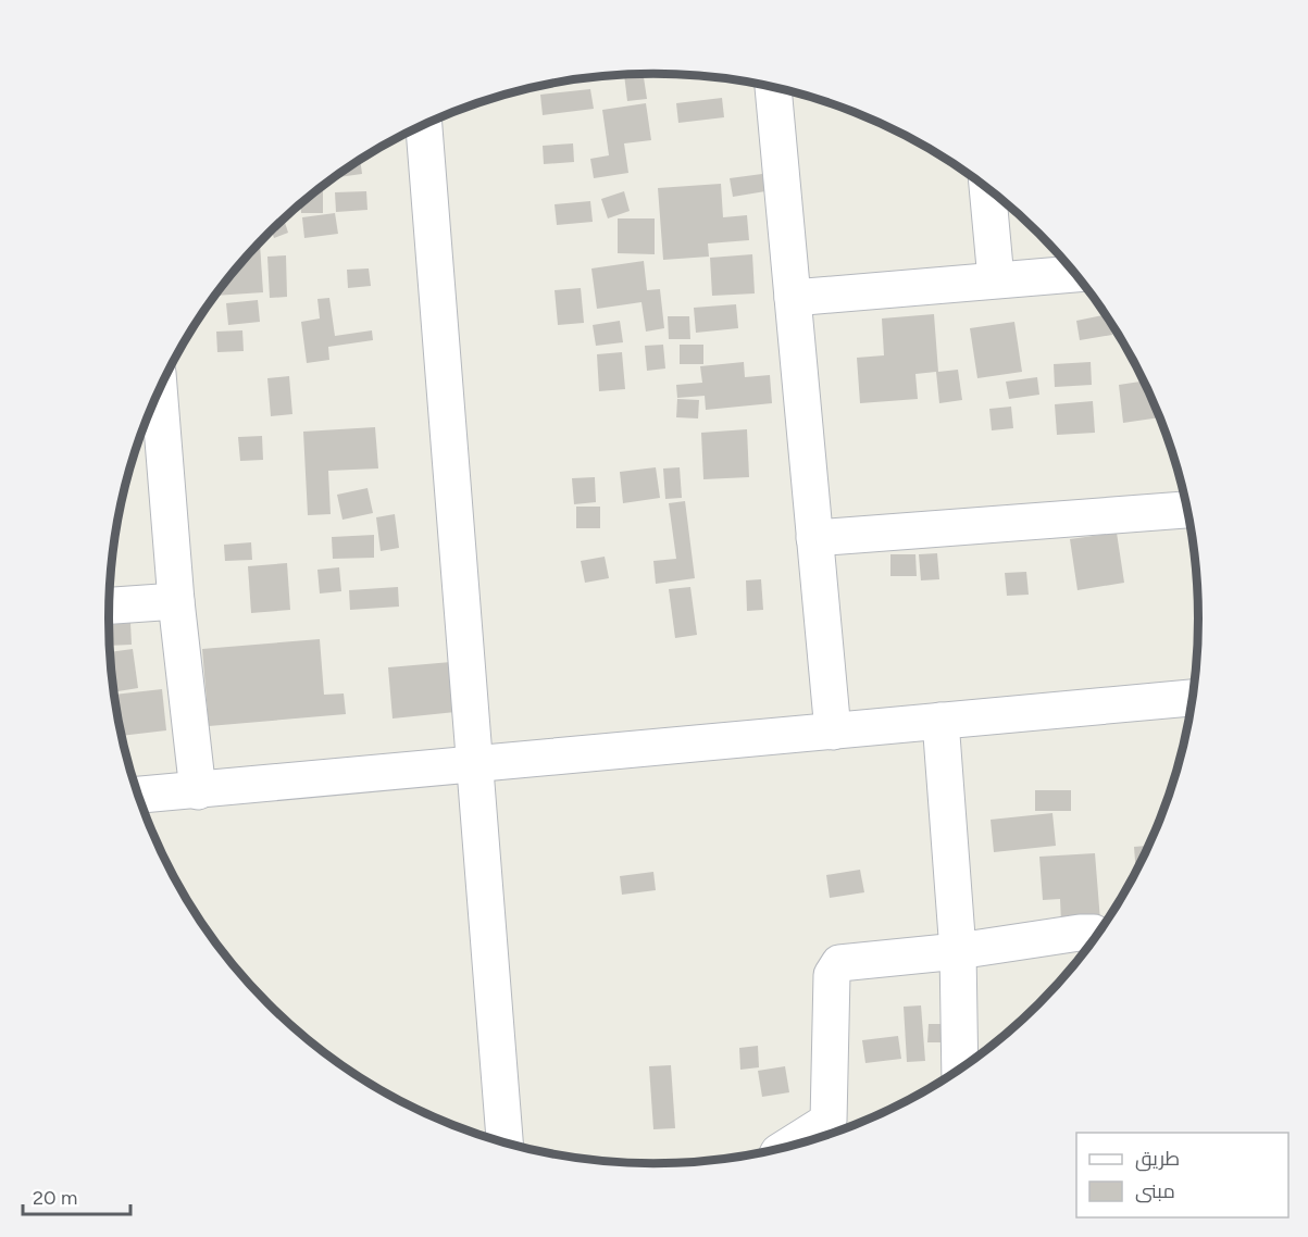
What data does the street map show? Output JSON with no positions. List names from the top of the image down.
{
  "legend": ["طريق", "مبنى"],
  "scale_bar": "20 m"
}
